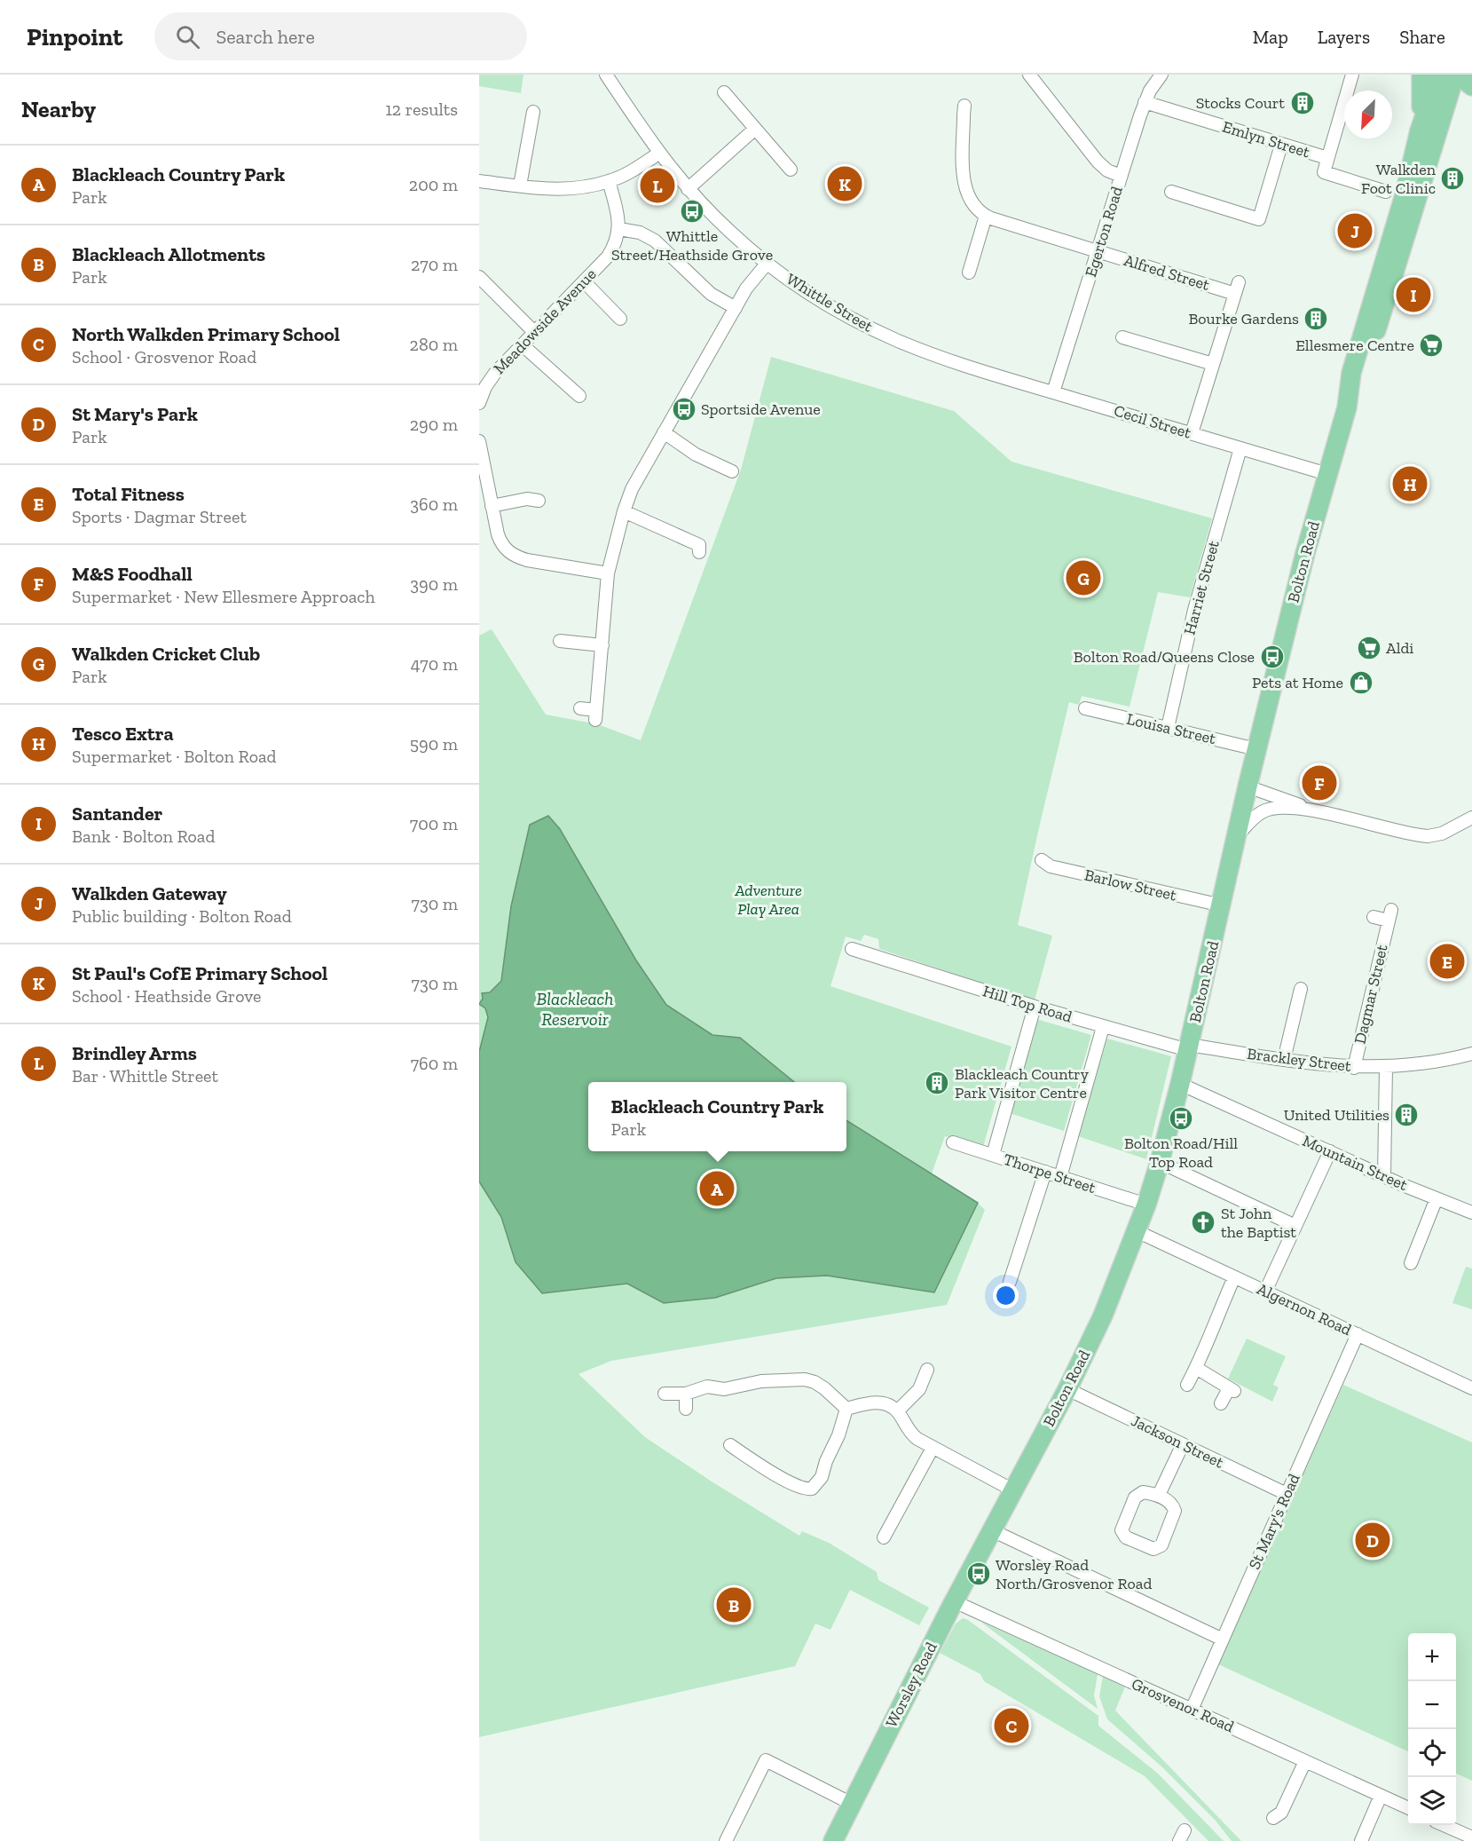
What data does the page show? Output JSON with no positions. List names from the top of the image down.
{
  "streets": {
    "main road": ["Bolton Road", "Worsley Road"],
    "street": [
      "Emlyn Street",
      "Egerton Road",
      "Alfred Street",
      "Whittle Street",
      "Meadowside Avenue",
      "Cecil Street",
      "Harriet Street",
      "Louisa Street",
      "Barlow Street",
      "Dagmar Street",
      "Hill Top Road",
      "Brackley Street",
      "Mountain Street",
      "Thorpe Street",
      "Algernon Road",
      "Jackson Street",
      "St Mary's Road",
      "Grosvenor Road"
    ]
  },
  "crossings": [
    ["Emlyn Street", "Egerton Road"],
    ["Egerton Road", "Alfred Street"],
    ["Egerton Road", "Cecil Street"],
    ["Alfred Street", "Cecil Street"],
    ["Whittle Street", "Cecil Street"],
    ["Cecil Street", "Bolton Road"],
    ["Cecil Street", "Harriet Street"],
    ["Bolton Road", "Louisa Street"],
    ["Bolton Road", "Barlow Street"],
    ["Bolton Road", "Hill Top Road"],
    ["Bolton Road", "Brackley Street"],
    ["Bolton Road", "Mountain Street"],
    ["Bolton Road", "Thorpe Street"],
    ["Bolton Road", "Algernon Road"],
    ["Bolton Road", "Jackson Street"],
    ["Bolton Road", "Worsley Road"],
    ["Harriet Street", "Louisa Street"],
    ["Dagmar Street", "Brackley Street"],
    ["Hill Top Road", "Brackley Street"],
    ["Algernon Road", "St Mary's Road"],
    ["Jackson Street", "St Mary's Road"],
    ["St Mary's Road", "Grosvenor Road"],
    ["Worsley Road", "Grosvenor Road"]
  ],
  "water": ["Blackleach Reservoir"],
  "parks": ["Adventure Play Area"],
  "places": {
    "building": [
      "Stocks Court",
      "Walkden Foot Clinic",
      "Bourke Gardens",
      "Blackleach Country Park Visitor Centre",
      "United Utilities"
    ],
    "bus stop": [
      "Whittle Street/Heathside Grove",
      "Sportside Avenue",
      "Bolton Road/Queens Close",
      "Bolton Road/Hill Top Road",
      "Worsley Road North/Grosvenor Road"
    ],
    "supermarket": ["Ellesmere Centre", "Aldi"],
    "shop": ["Pets at Home"],
    "church": ["St John the Baptist"]
  },
  "north": "bottom left",
  "page": {
    "header": "Pinpoint",
    "search": "Search here",
    "nav": ["Map", "Layers", "Share"],
    "heading": ["Nearby", "12 results"],
    "list": [
      {
        "mark": "A",
        "name": "Blackleach Country Park",
        "note": "Park",
        "value": "200 m"
      },
      {
        "mark": "B",
        "name": "Blackleach Allotments",
        "note": "Park",
        "value": "270 m"
      },
      {
        "mark": "C",
        "name": "North Walkden Primary School",
        "note": "School · Grosvenor Road",
        "value": "280 m"
      },
      {
        "mark": "D",
        "name": "St Mary's Park",
        "note": "Park",
        "value": "290 m"
      },
      {
        "mark": "E",
        "name": "Total Fitness",
        "note": "Sports · Dagmar Street",
        "value": "360 m"
      },
      {
        "mark": "F",
        "name": "M&S Foodhall",
        "note": "Supermarket · New Ellesmere Approach",
        "value": "390 m"
      },
      {
        "mark": "G",
        "name": "Walkden Cricket Club",
        "note": "Park",
        "value": "470 m"
      },
      {
        "mark": "H",
        "name": "Tesco Extra",
        "note": "Supermarket · Bolton Road",
        "value": "590 m"
      },
      {
        "mark": "I",
        "name": "Santander",
        "note": "Bank · Bolton Road",
        "value": "700 m"
      },
      {
        "mark": "J",
        "name": "Walkden Gateway",
        "note": "Public building · Bolton Road",
        "value": "730 m"
      },
      {
        "mark": "K",
        "name": "St Paul's CofE Primary School",
        "note": "School · Heathside Grove",
        "value": "730 m"
      },
      {
        "mark": "L",
        "name": "Brindley Arms",
        "note": "Bar · Whittle Street",
        "value": "760 m"
      }
    ],
    "pins": [
      "K",
      "L",
      "J",
      "I",
      "H",
      "G",
      "F",
      "E",
      "A",
      "D",
      "B",
      "C"
    ],
    "popup": ["Blackleach Country Park", "Park"],
    "map_buttons": ["+", "−"]
  }
}
